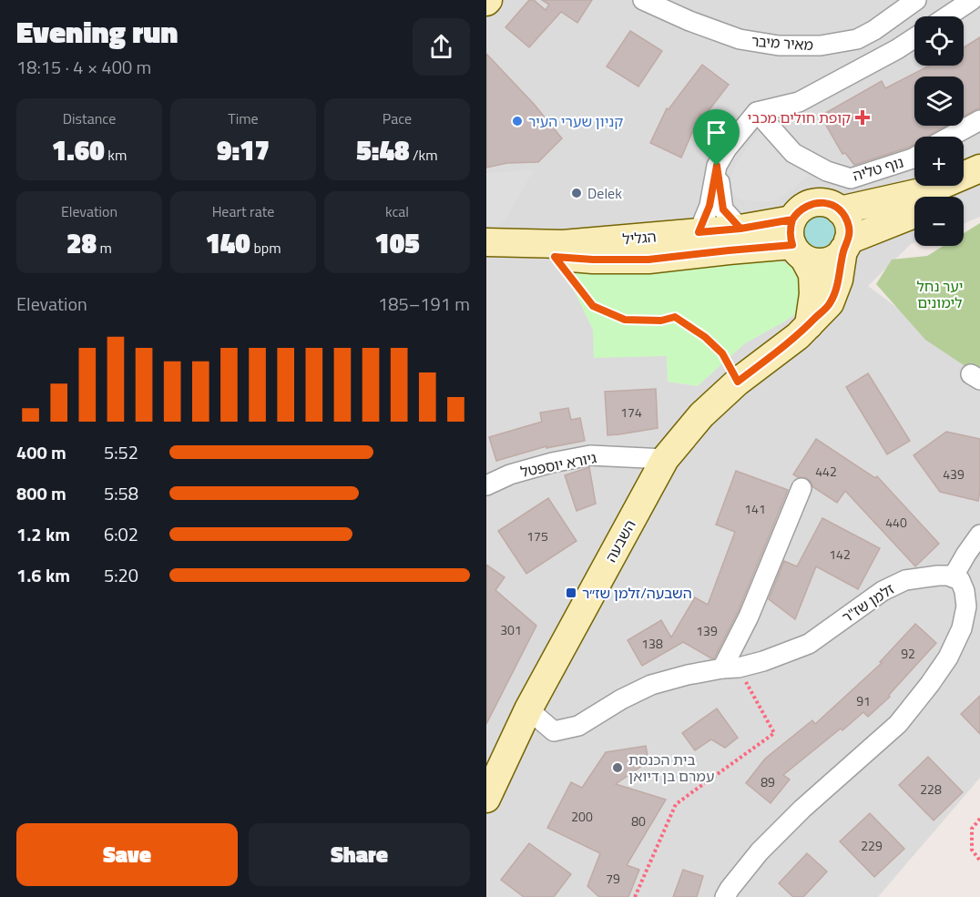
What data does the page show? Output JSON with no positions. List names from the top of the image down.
{
  "streets": {
    "main road": ["הגליל", "השבעה"],
    "street": [
      "מאיר מיבר",
      "נוף טליה",
      "גיורא יוספטל",
      "זלמן שז\"ר"
    ]
  },
  "crossings": [
    ["הגליל", "השבעה"],
    ["גיורא יוספטל", "השבעה"],
    ["השבעה", "זלמן שז\"ר"]
  ],
  "parks": ["יער נחל לימונים"],
  "places": {
    "health": ["קופת חולים מכבי"],
    "other": ["קניון שערי העיר", "Delek", "בית הכנסת עמרם בן דיואן"],
    "transit": ["השבעה/זלמן שז״ר"]
  },
  "house_numbers": [
    "174",
    "442",
    "439",
    "141",
    "440",
    "175",
    "142",
    "301",
    "139",
    "138",
    "92",
    "91",
    "89",
    "228",
    "200",
    "80",
    "229",
    "79"
  ],
  "page": {
    "heading": ["Evening run", "18:15 · 4 × 400 m"],
    "map_buttons": ["+", "−"],
    "stats": [
      ["Distance", "1.60 km"],
      ["Time", "9:17"],
      ["Pace", "5:48 /km"],
      ["Elevation", "28 m"],
      ["Heart rate", "140 bpm"],
      ["kcal", "105"]
    ],
    "chart": ["Elevation", "185–191 m"],
    "list": [
      {
        "name": "400 m",
        "note": "5:52"
      },
      {
        "name": "800 m",
        "note": "5:58"
      },
      {
        "name": "1.2 km",
        "note": "6:02"
      },
      {
        "name": "1.6 km",
        "note": "5:20"
      }
    ],
    "buttons": ["Save", "Share"]
  }
}
